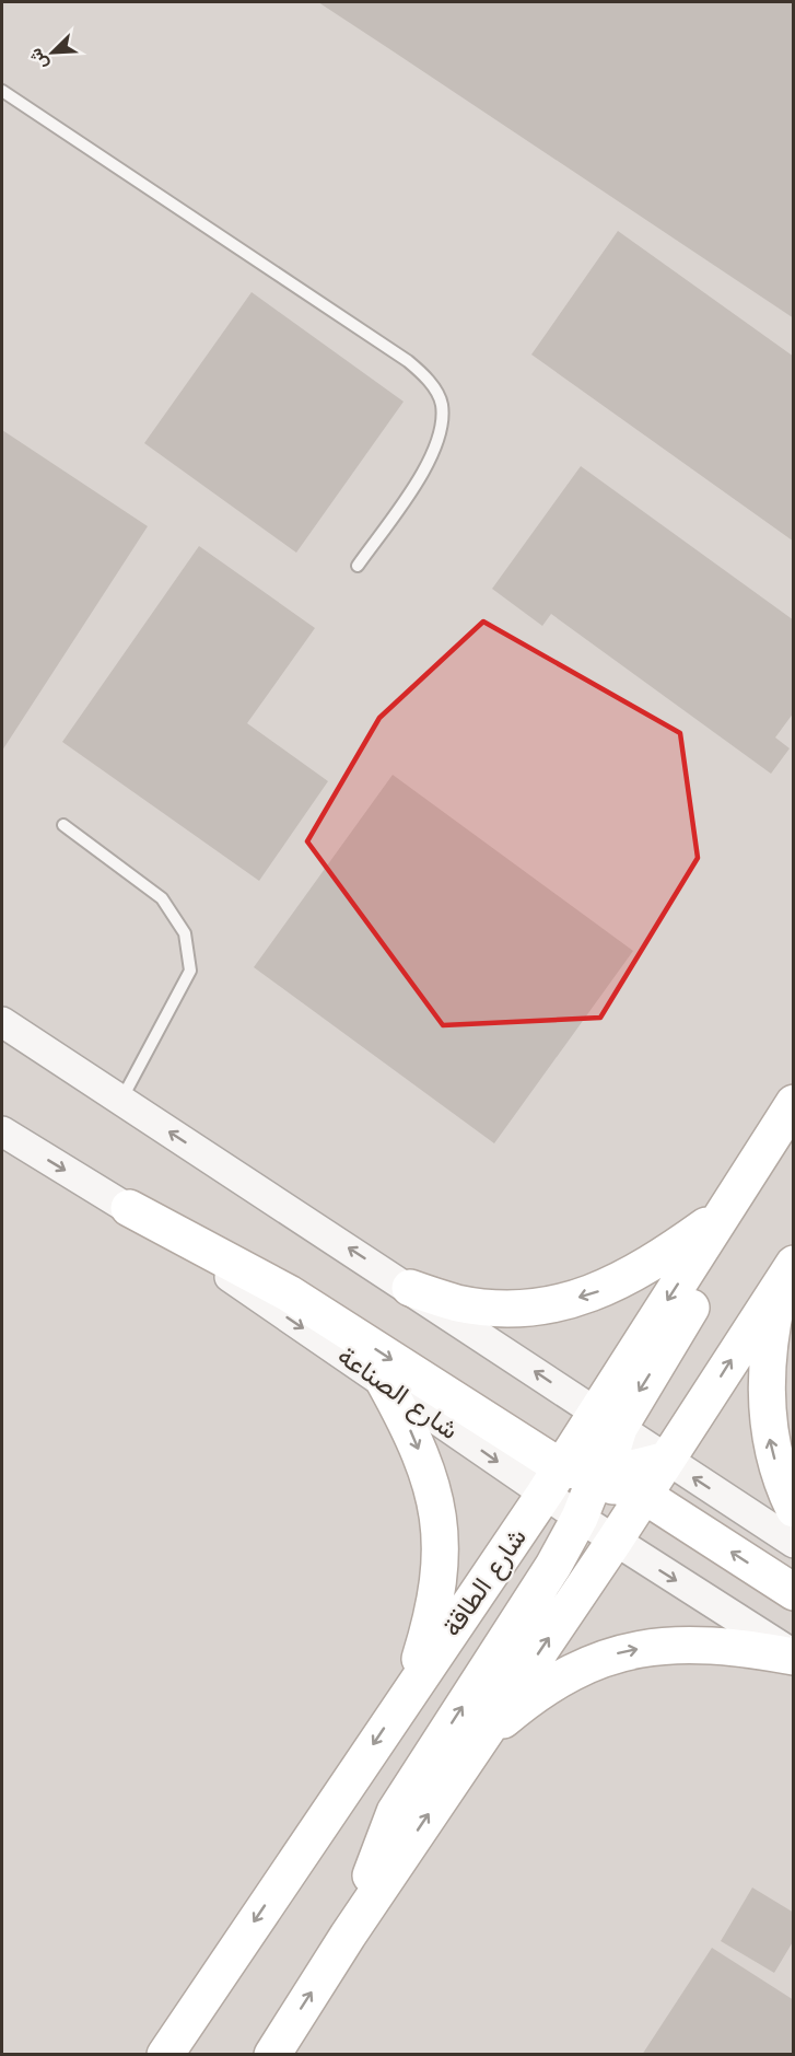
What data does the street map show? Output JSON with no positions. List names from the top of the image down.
{
  "streets": {
    "main road": ["شارع الطاقة"],
    "street": ["شارع الصناعة"]
  },
  "crossings": [
    ["شارع الصناعة", "شارع الطاقة"]
  ],
  "north": "bottom left"
}
